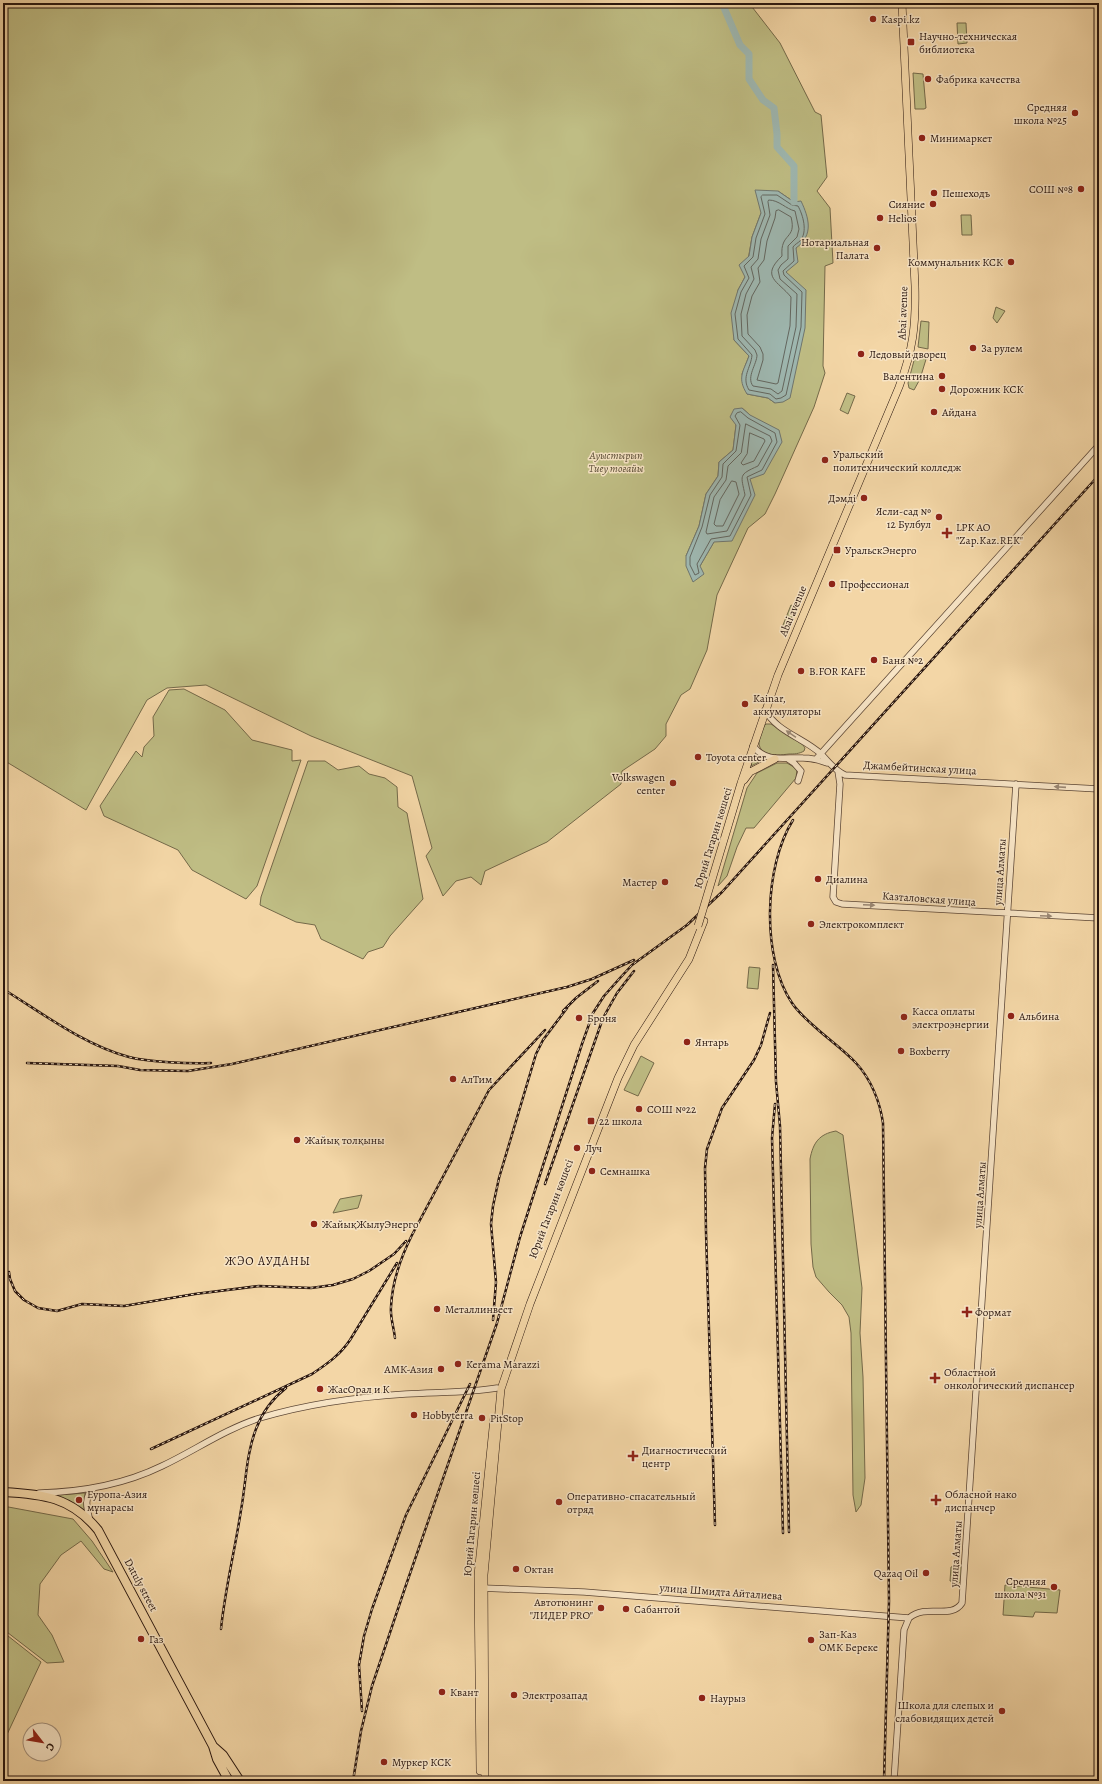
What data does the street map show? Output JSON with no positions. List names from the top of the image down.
{
  "streets": {
    "highway": ["Datuly street"],
    "main road": ["Abai avenue", "Юрий Гагарин көшесі"],
    "street": [
      "Джамбейтинская улица",
      "улица Алматы",
      "Казталовская улица",
      "улица Шмидта Айталиева"
    ]
  },
  "crossings": [
    ["Abai avenue", "Джамбейтинская улица"],
    ["Abai avenue", "Юрий Гагарин көшесі"],
    ["Джамбейтинская улица", "улица Алматы"],
    ["Джамбейтинская улица", "Казталовская улица"],
    ["Юрий Гагарин көшесі", "улица Шмидта Айталиева"],
    ["улица Алматы", "Казталовская улица"],
    ["улица Алматы", "улица Шмидта Айталиева"]
  ],
  "districts": ["ЖЭО АУДАНЫ"],
  "parks": ["Ауыстырып Тиеу тоғайы"],
  "places": {
    "other": [
      "Kaspi.kz",
      "Фабрика качества",
      "Средняя школа №25",
      "Минимаркет",
      "СОШ №8",
      "Пешеходъ",
      "Сияние",
      "Helios",
      "Нотариальная Палата",
      "Коммунальник КСК",
      "За рулем",
      "Ледовый дворец",
      "Валентина",
      "Дорожник КСК",
      "Айдана",
      "Уральский политехнический колледж",
      "Дəмді",
      "Ясли-сад № 12 Булбул",
      "Профессионал",
      "Баня №2",
      "B.FOR KAFE",
      "Kainar, аккумуляторы",
      "Toyota center",
      "Volkswagen center",
      "Диалина",
      "Мастер",
      "Электрокомплект",
      "Альбина",
      "Касса оплаты электроэнергии",
      "Броня",
      "Янтарь",
      "Boxberry",
      "АлТим",
      "СОШ №22",
      "Жайық толқыны",
      "Луч",
      "Семнашка",
      "ЖайықЖылуЭнерго",
      "Металлинвест",
      "Kerama Marazzi",
      "АМК-Азия",
      "ЖасОрал и К",
      "Hobbyterra",
      "PitStop",
      "Еуропа-Азия мұнарасы",
      "Оперативно-спасательный отряд",
      "Октан",
      "Qazaq Oil",
      "Средняя школа №31",
      "Автотюнинг \"ЛИДЕР PRO\"",
      "Сабантой",
      "Газ",
      "Зап-Каз ОМК Береке",
      "Квант",
      "Электрозапад",
      "Наурыз",
      "Школа для слепых и слабовидящих детей",
      "Муркер КСК"
    ],
    "transit": ["Научно-техническая библиотека", "УральскЭнерго", "22 школа"],
    "health": [
      "LPK AO \"Zap.Kaz.REK\"",
      "Формат",
      "Областной онкологический диспансер",
      "Диагностический центр",
      "Обласной нако диспанчер"
    ]
  },
  "north": "bottom right"
}
